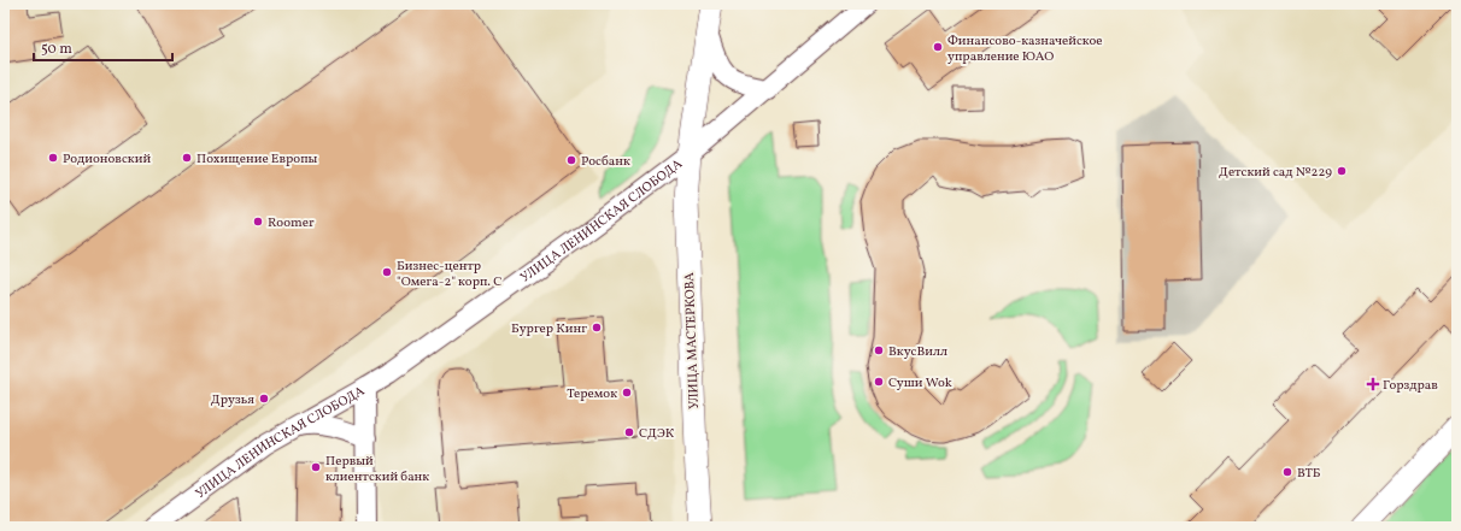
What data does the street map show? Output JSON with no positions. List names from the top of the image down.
{
  "streets": {
    "main road": ["УЛИЦА МАСТЕРКОВА"],
    "street": ["УЛИЦА ЛЕНИНСКАЯ СЛОБОДА"]
  },
  "crossings": [
    ["УЛИЦА ЛЕНИНСКАЯ СЛОБОДА", "УЛИЦА МАСТЕРКОВА"]
  ],
  "places": {
    "other": [
      "Финансово-казначейское управление ЮАО",
      "Родионовский",
      "Похищение Европы",
      "Росбанк",
      "Детский сад №229",
      "Roomer",
      "Бизнес-центр \"Омега-2\" корп. C",
      "Бургер Кинг",
      "ВкусВилл",
      "Суши Wok",
      "Теремок",
      "Друзья",
      "СДЭК",
      "Первый клиентский банк",
      "ВТБ"
    ],
    "health": ["Горздрав"]
  },
  "scale_bar": "50 m"
}
